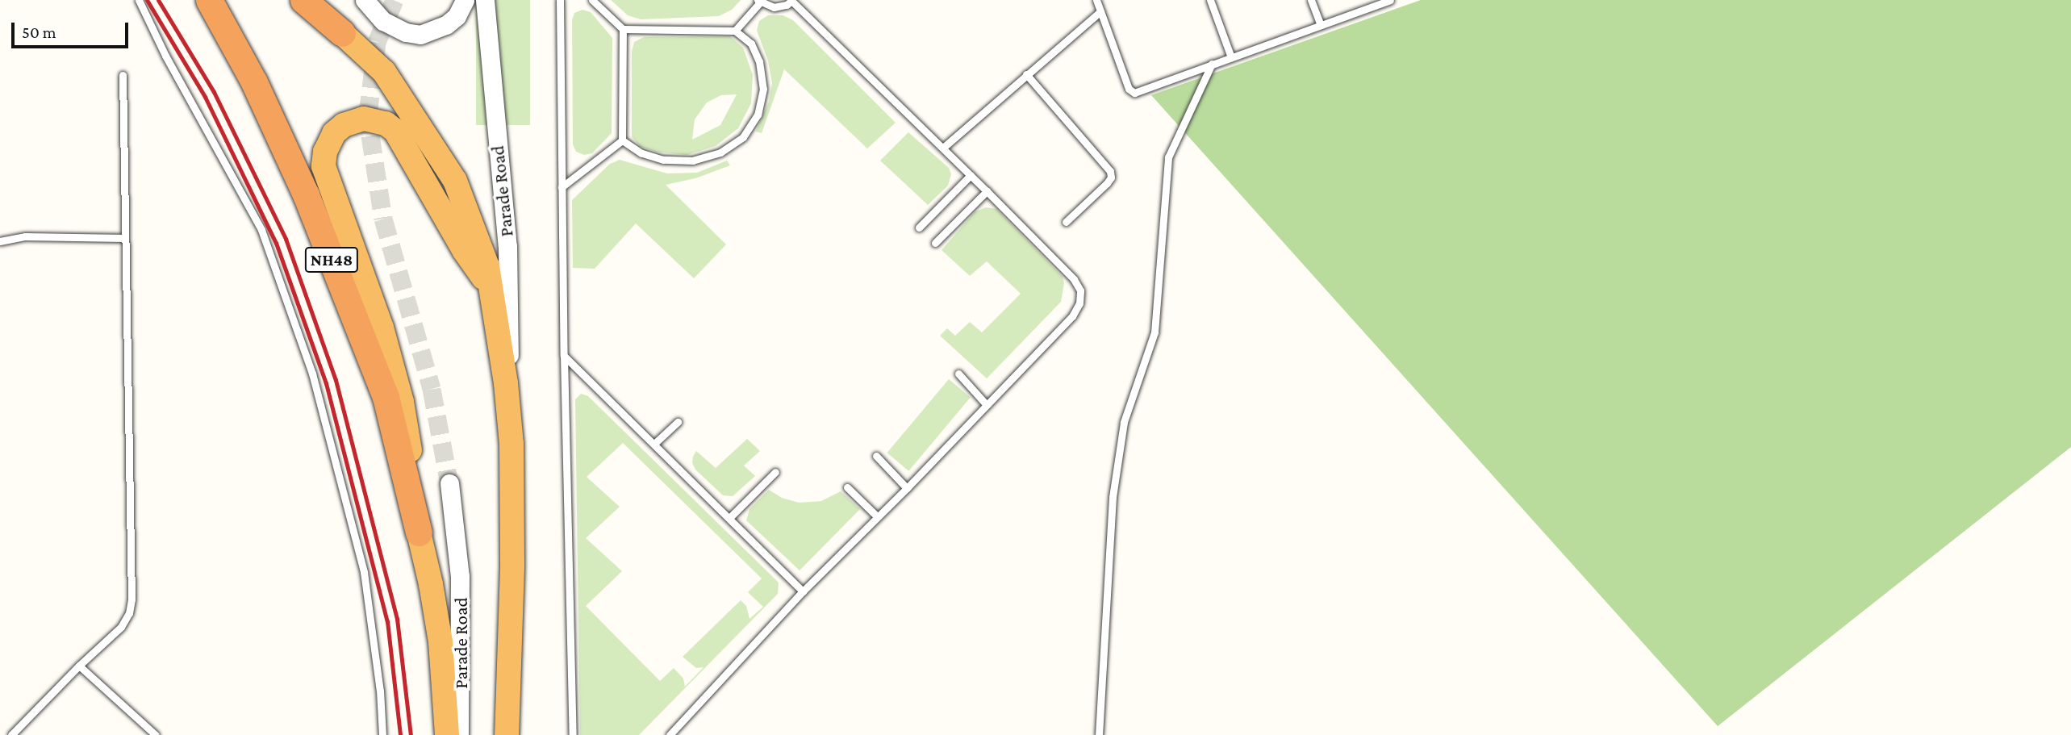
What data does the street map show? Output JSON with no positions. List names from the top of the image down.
{
  "streets": {
    "highway": ["NH48"],
    "street": ["Parade Road"]
  },
  "scale_bar": "50 m"
}
